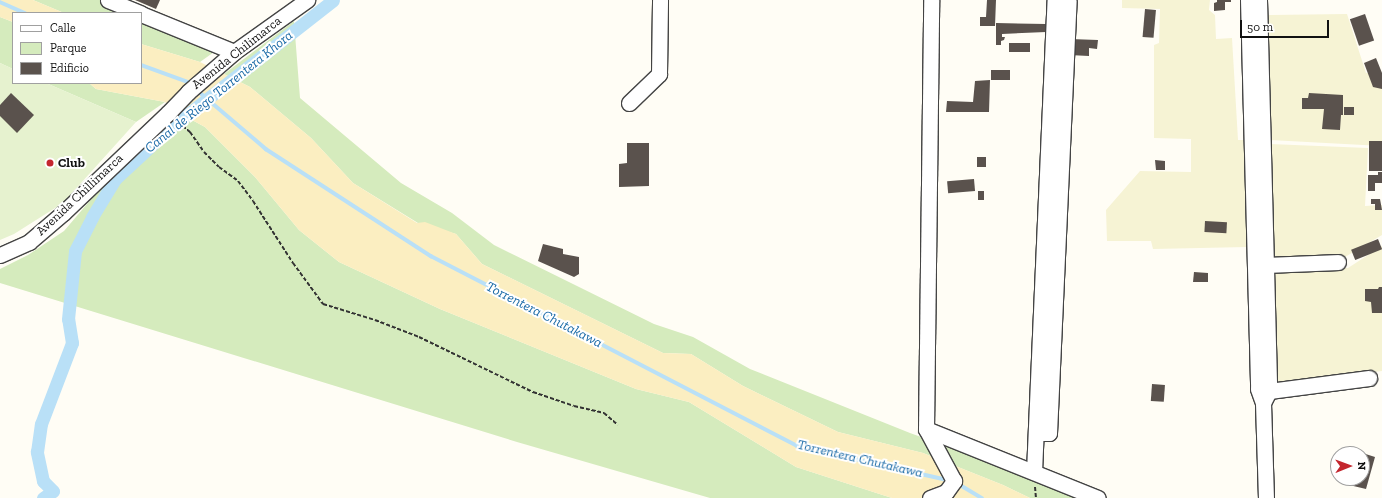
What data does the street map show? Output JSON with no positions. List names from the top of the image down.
{
  "streets": {
    "street": ["Avenida Chilimarca", "Avenida Chillimarca"]
  },
  "crossings": [
    ["Avenida Chilimarca", "Avenida Chillimarca"]
  ],
  "water": ["Canal de Riego Torrentera Khora", "Torrentera Chutakawa"],
  "places": ["Club"],
  "legend": ["Calle", "Parque", "Edificio"],
  "scale_bar": "50 m",
  "north": "right"
}
